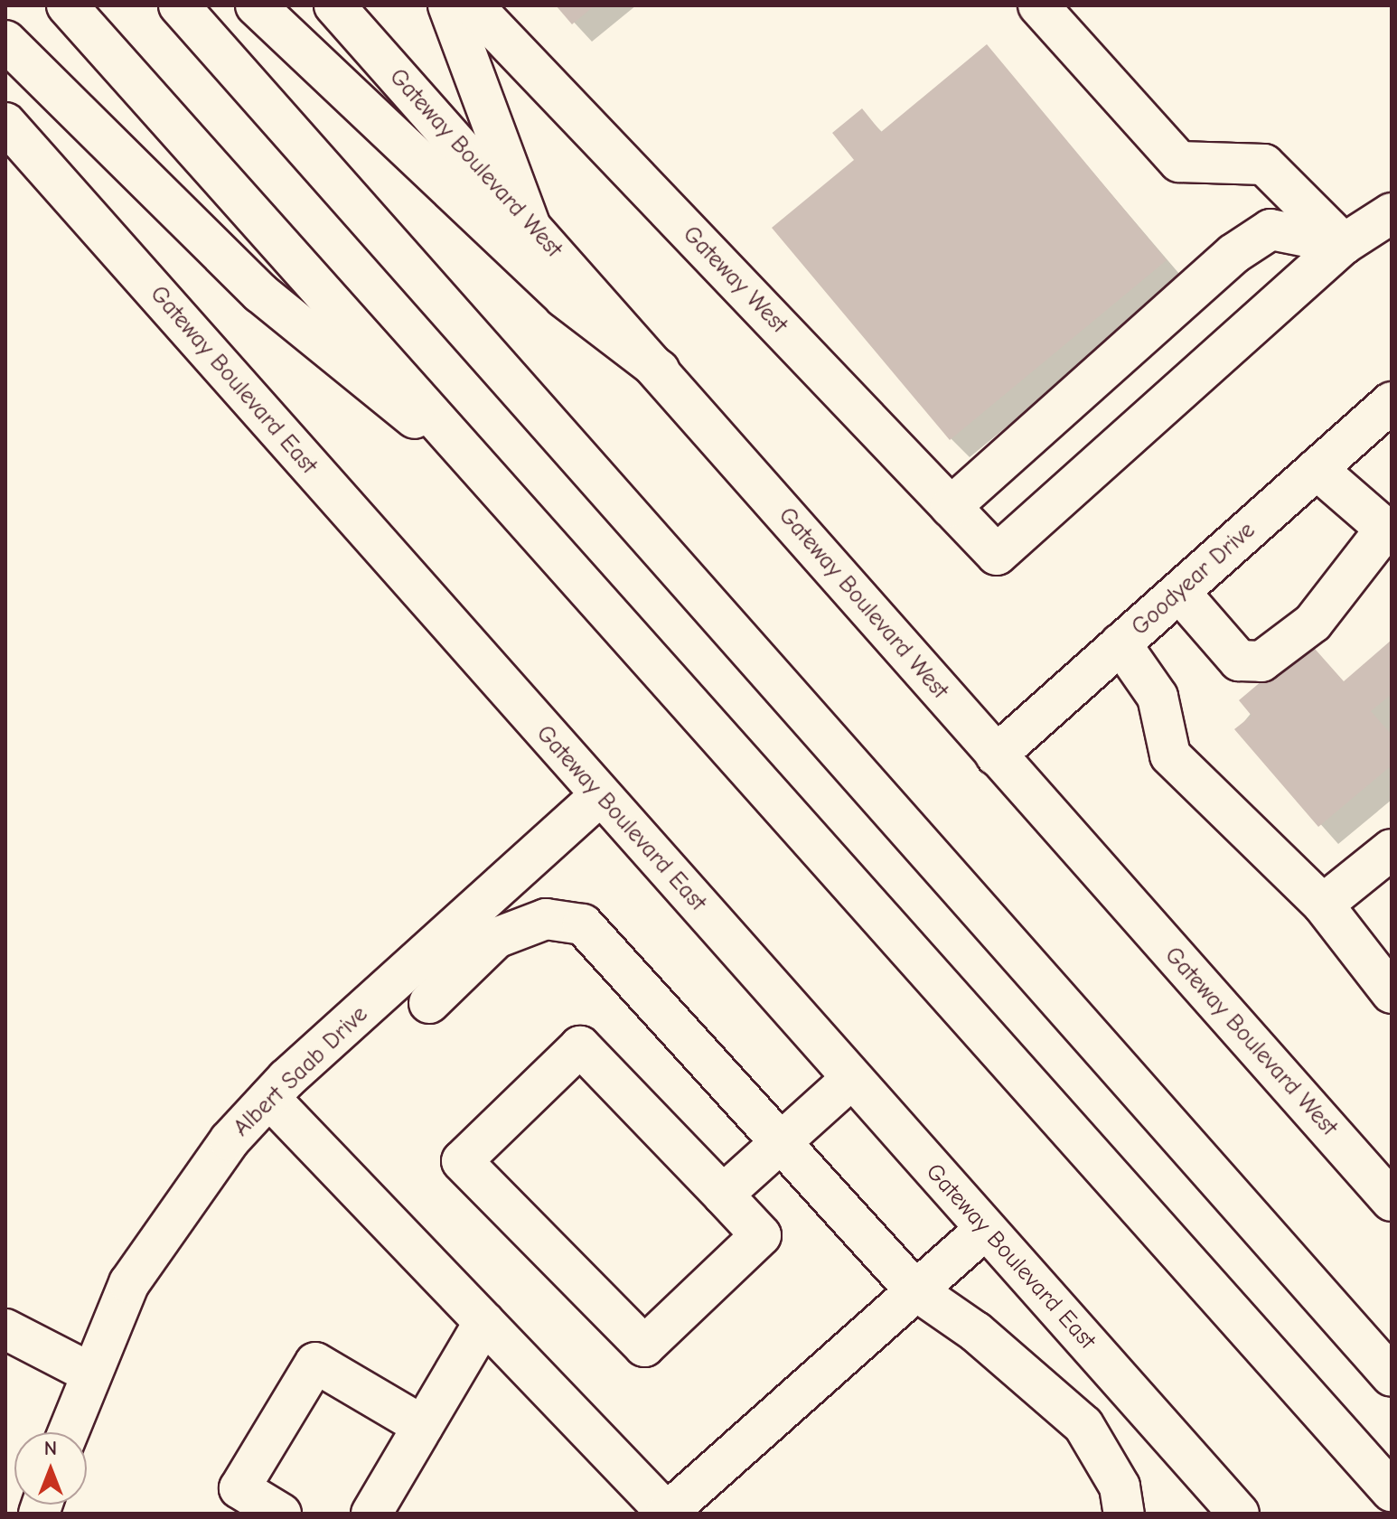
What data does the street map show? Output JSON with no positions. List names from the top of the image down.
{
  "streets": {
    "main road": [
      "Gateway Boulevard West",
      "Gateway West",
      "Gateway Boulevard East",
      "Goodyear Drive",
      "Albert Saab Drive"
    ]
  },
  "crossings": [
    ["Gateway Boulevard West", "Goodyear Drive"],
    ["Gateway Boulevard East", "Albert Saab Drive"]
  ],
  "north": "top"
}
